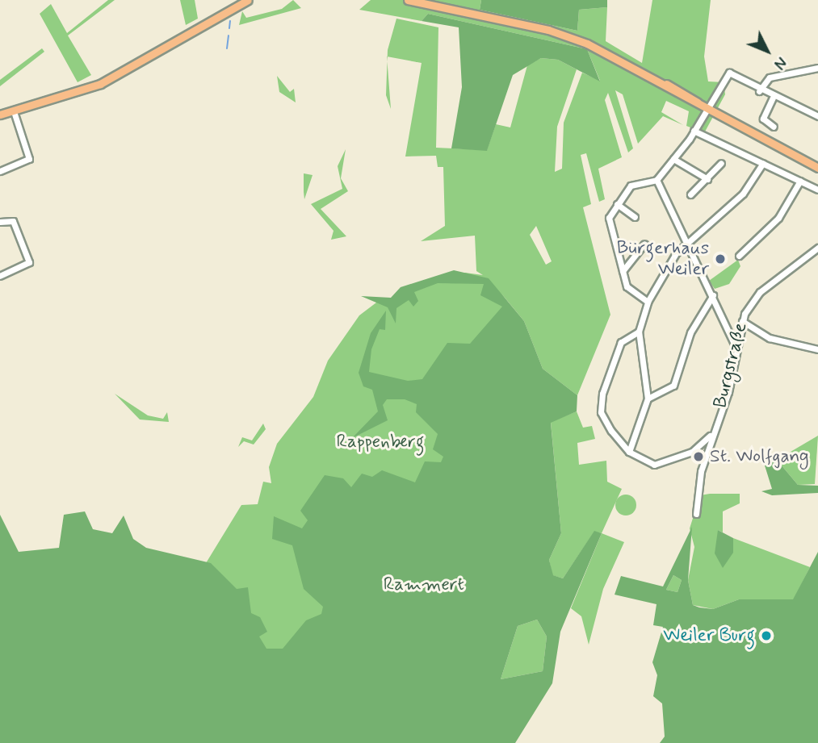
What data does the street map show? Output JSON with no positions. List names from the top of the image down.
{
  "streets": {
    "street": ["Burgstraße"]
  },
  "parks": ["Rappenberg", "Rammert"],
  "places": ["Bürgerhaus Weiler", "St. Wolfgang", "Weiler Burg"],
  "north": "bottom right"
}
